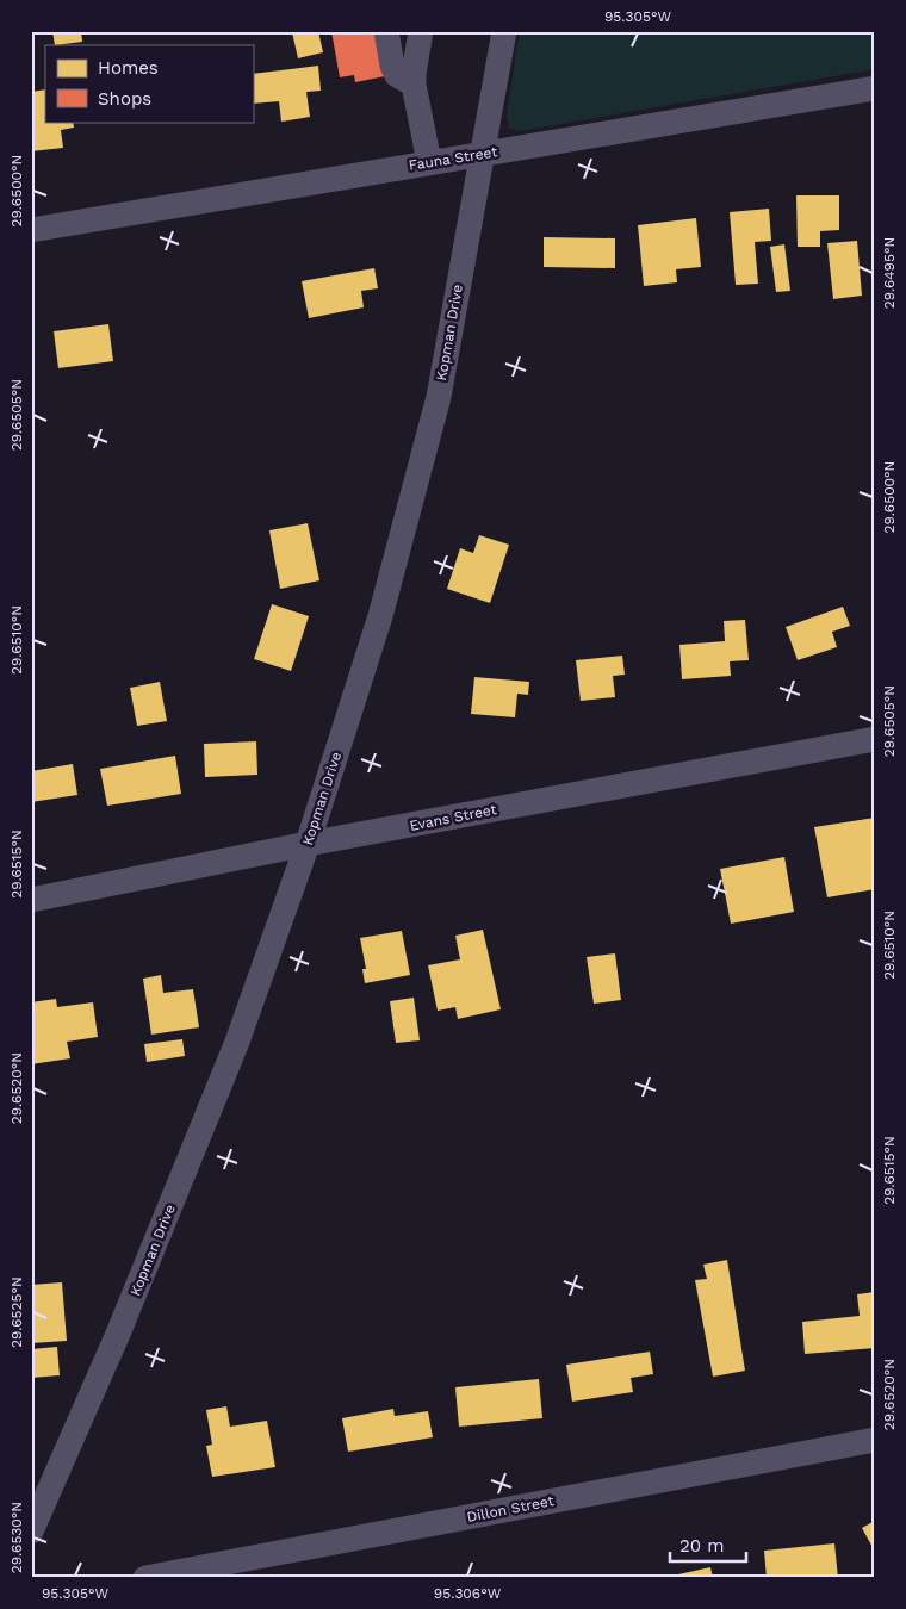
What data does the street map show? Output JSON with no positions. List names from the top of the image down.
{
  "streets": {
    "street": [
      "Fauna Street",
      "Kopman Drive",
      "Evans Street",
      "Dillon Street"
    ]
  },
  "crossings": [
    ["Fauna Street", "Kopman Drive"],
    ["Kopman Drive", "Evans Street"]
  ],
  "legend": ["Homes", "Shops"],
  "scale_bar": "20 m",
  "coordinates": [
    "95.305°W",
    "29.6500°N",
    "29.6495°N",
    "29.6505°N",
    "29.6510°N",
    "29.6515°N",
    "29.6520°N",
    "29.6525°N",
    "29.6530°N",
    "95.306°W"
  ]
}
